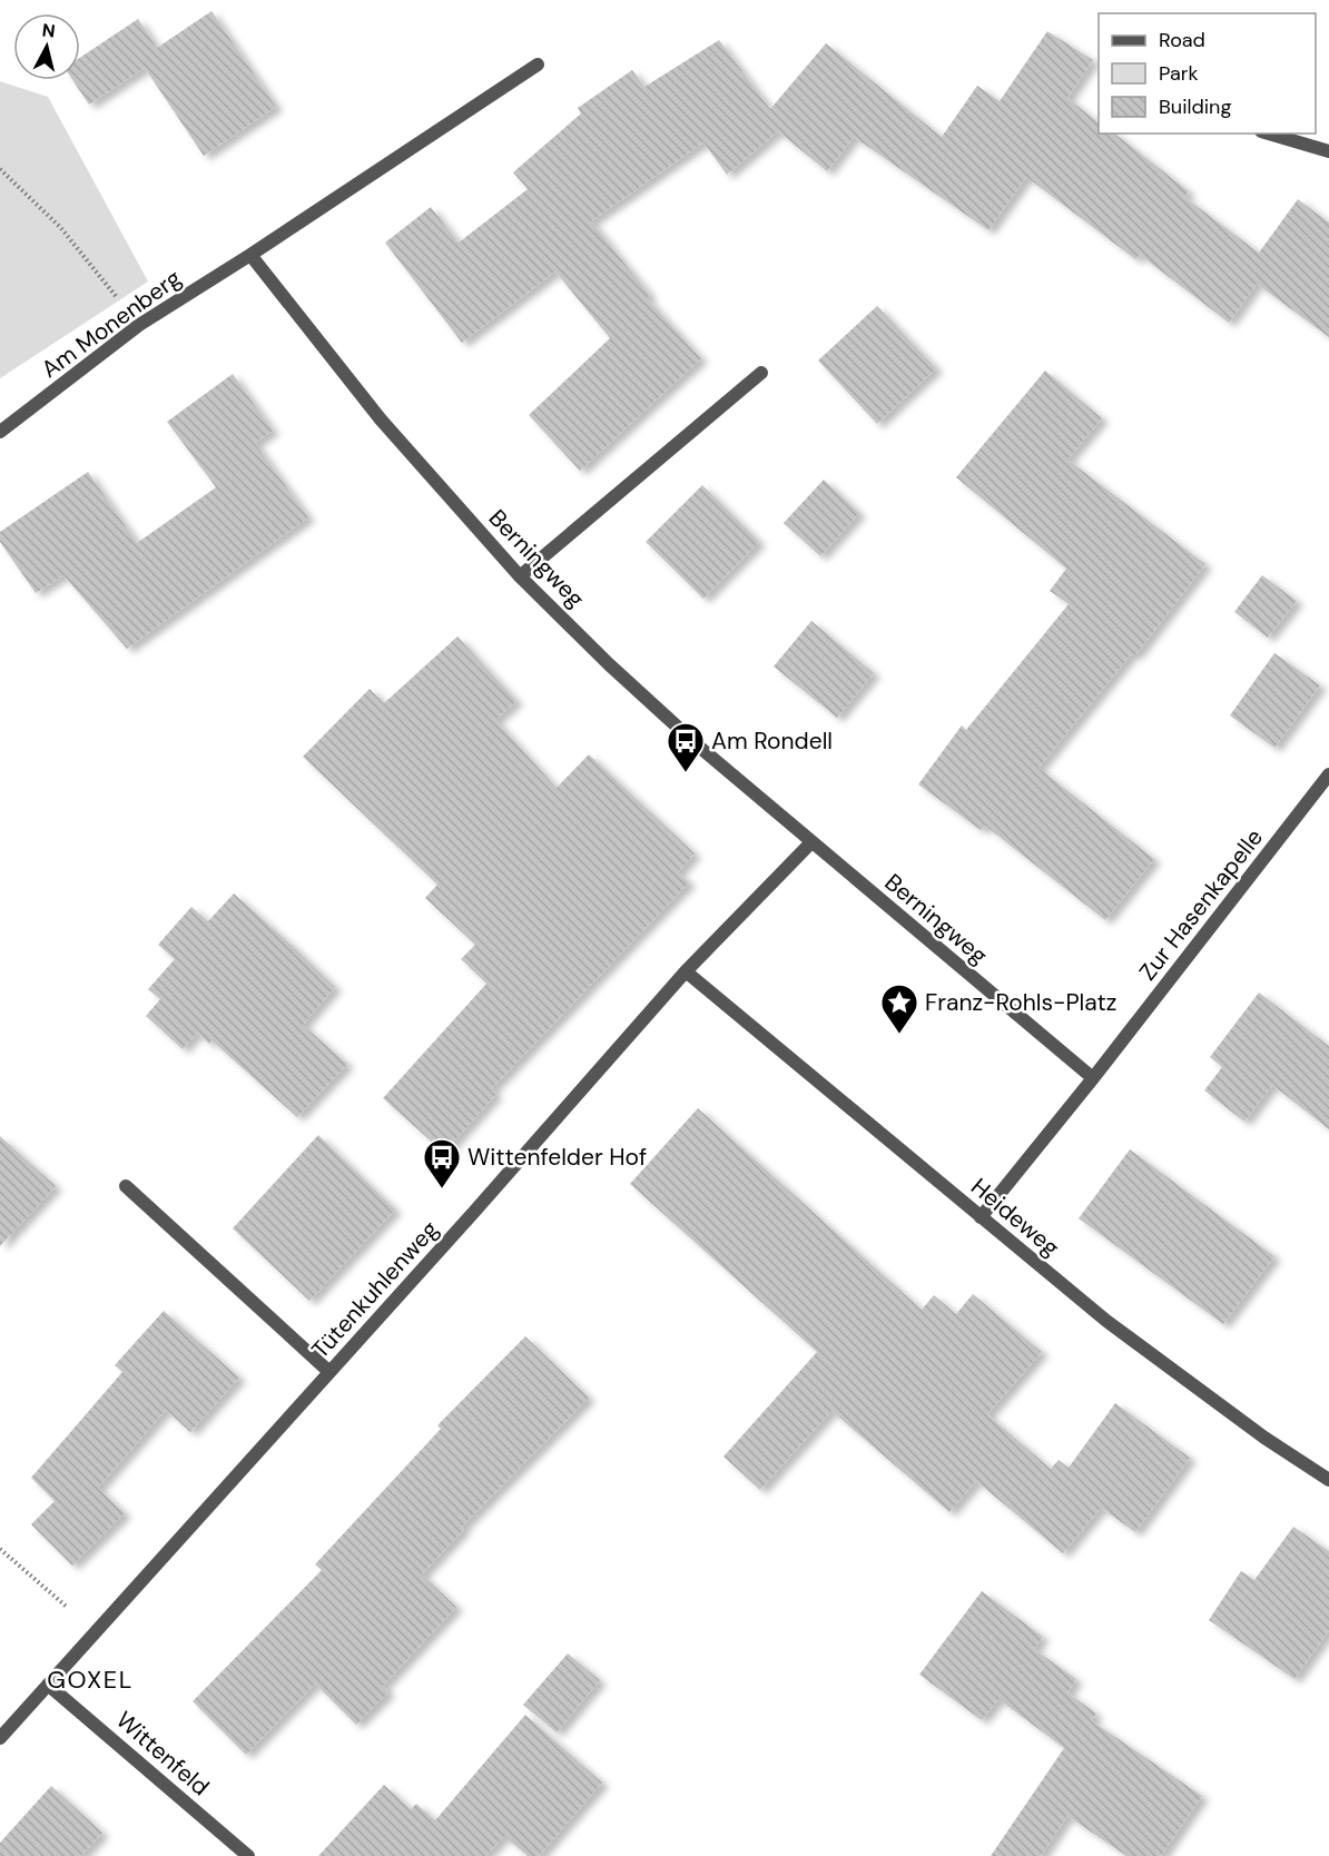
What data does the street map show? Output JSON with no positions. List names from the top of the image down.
{
  "streets": {
    "street": [
      "Am Monenberg",
      "Berningweg",
      "Zur Hasenkapelle",
      "Heideweg",
      "Tütenkuhlenweg",
      "Wittenfeld"
    ]
  },
  "crossings": [
    ["Am Monenberg", "Berningweg"],
    ["Berningweg", "Zur Hasenkapelle"],
    ["Berningweg", "Tütenkuhlenweg"],
    ["Zur Hasenkapelle", "Heideweg"],
    ["Heideweg", "Tütenkuhlenweg"],
    ["Tütenkuhlenweg", "Wittenfeld"]
  ],
  "districts": ["GOXEL"],
  "places": {
    "bus stop": ["Am Rondell", "Wittenfelder Hof"],
    "place": ["Franz-Rohls-Platz"]
  },
  "legend": ["Road", "Park", "Building"],
  "north": "top"
}
